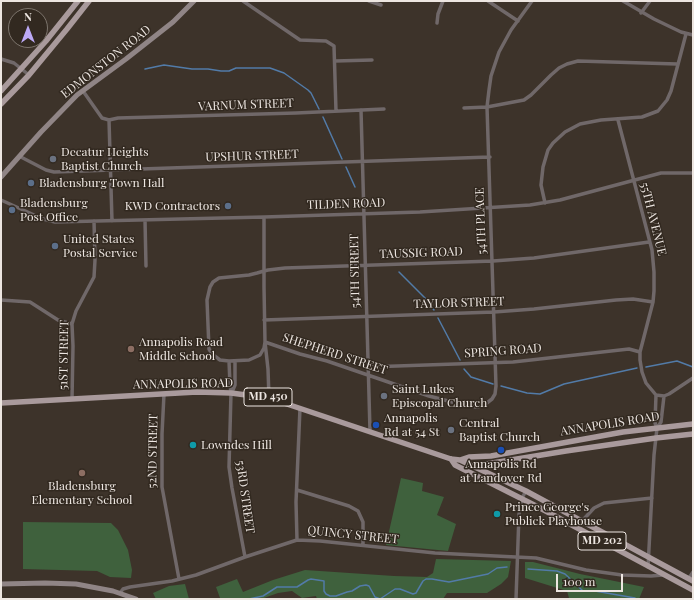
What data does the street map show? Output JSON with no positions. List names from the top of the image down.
{
  "streets": {
    "main road": ["ANNAPOLIS ROAD", "MD 450", "MD 202"],
    "street": [
      "EDMONSTON ROAD",
      "VARNUM STREET",
      "UPSHUR STREET",
      "TILDEN ROAD",
      "55TH AVENUE",
      "54TH PLACE",
      "TAUSSIG ROAD",
      "54TH STREET",
      "TAYLOR STREET",
      "SPRING ROAD",
      "SHEPHERD STREET",
      "51ST STREET",
      "52ND STREET",
      "53RD STREET",
      "QUINCY STREET"
    ]
  },
  "crossings": [
    ["EDMONSTON ROAD", "UPSHUR STREET"],
    ["VARNUM STREET", "54TH STREET"],
    ["UPSHUR STREET", "54TH PLACE"],
    ["UPSHUR STREET", "54TH STREET"],
    ["TILDEN ROAD", "55TH AVENUE"],
    ["TILDEN ROAD", "54TH PLACE"],
    ["TILDEN ROAD", "54TH STREET"],
    ["TILDEN ROAD", "51ST STREET"],
    ["55TH AVENUE", "TAUSSIG ROAD"],
    ["55TH AVENUE", "TAYLOR STREET"],
    ["55TH AVENUE", "SPRING ROAD"],
    ["54TH PLACE", "TAUSSIG ROAD"],
    ["54TH PLACE", "TAYLOR STREET"],
    ["54TH PLACE", "SPRING ROAD"],
    ["54TH PLACE", "SHEPHERD STREET"],
    ["TAUSSIG ROAD", "54TH STREET"],
    ["54TH STREET", "TAYLOR STREET"],
    ["54TH STREET", "SPRING ROAD"],
    ["54TH STREET", "SHEPHERD STREET"],
    ["54TH STREET", "ANNAPOLIS ROAD"],
    ["51ST STREET", "ANNAPOLIS ROAD"],
    ["ANNAPOLIS ROAD", "MD 450"],
    ["ANNAPOLIS ROAD", "52ND STREET"],
    ["ANNAPOLIS ROAD", "53RD STREET"],
    ["ANNAPOLIS ROAD", "MD 202"],
    ["MD 450", "MD 202"],
    ["52ND STREET", "QUINCY STREET"],
    ["53RD STREET", "QUINCY STREET"],
    ["QUINCY STREET", "MD 202"]
  ],
  "places": [
    "Decatur Heights Baptist Church",
    "Bladensburg Town Hall",
    "KWD Contractors",
    "Bladensburg Post Office",
    "United States Postal Service",
    "Annapolis Road Middle School",
    "Saint Lukes Episcopal Church",
    "Annapolis Rd at 54 St",
    "Central Baptist Church",
    "Lowndes Hill",
    "Annapolis Rd at Landover Rd",
    "Bladensburg Elementary School",
    "Prince George's Publick Playhouse"
  ],
  "scale_bar": "100 m",
  "north": "top"
}
